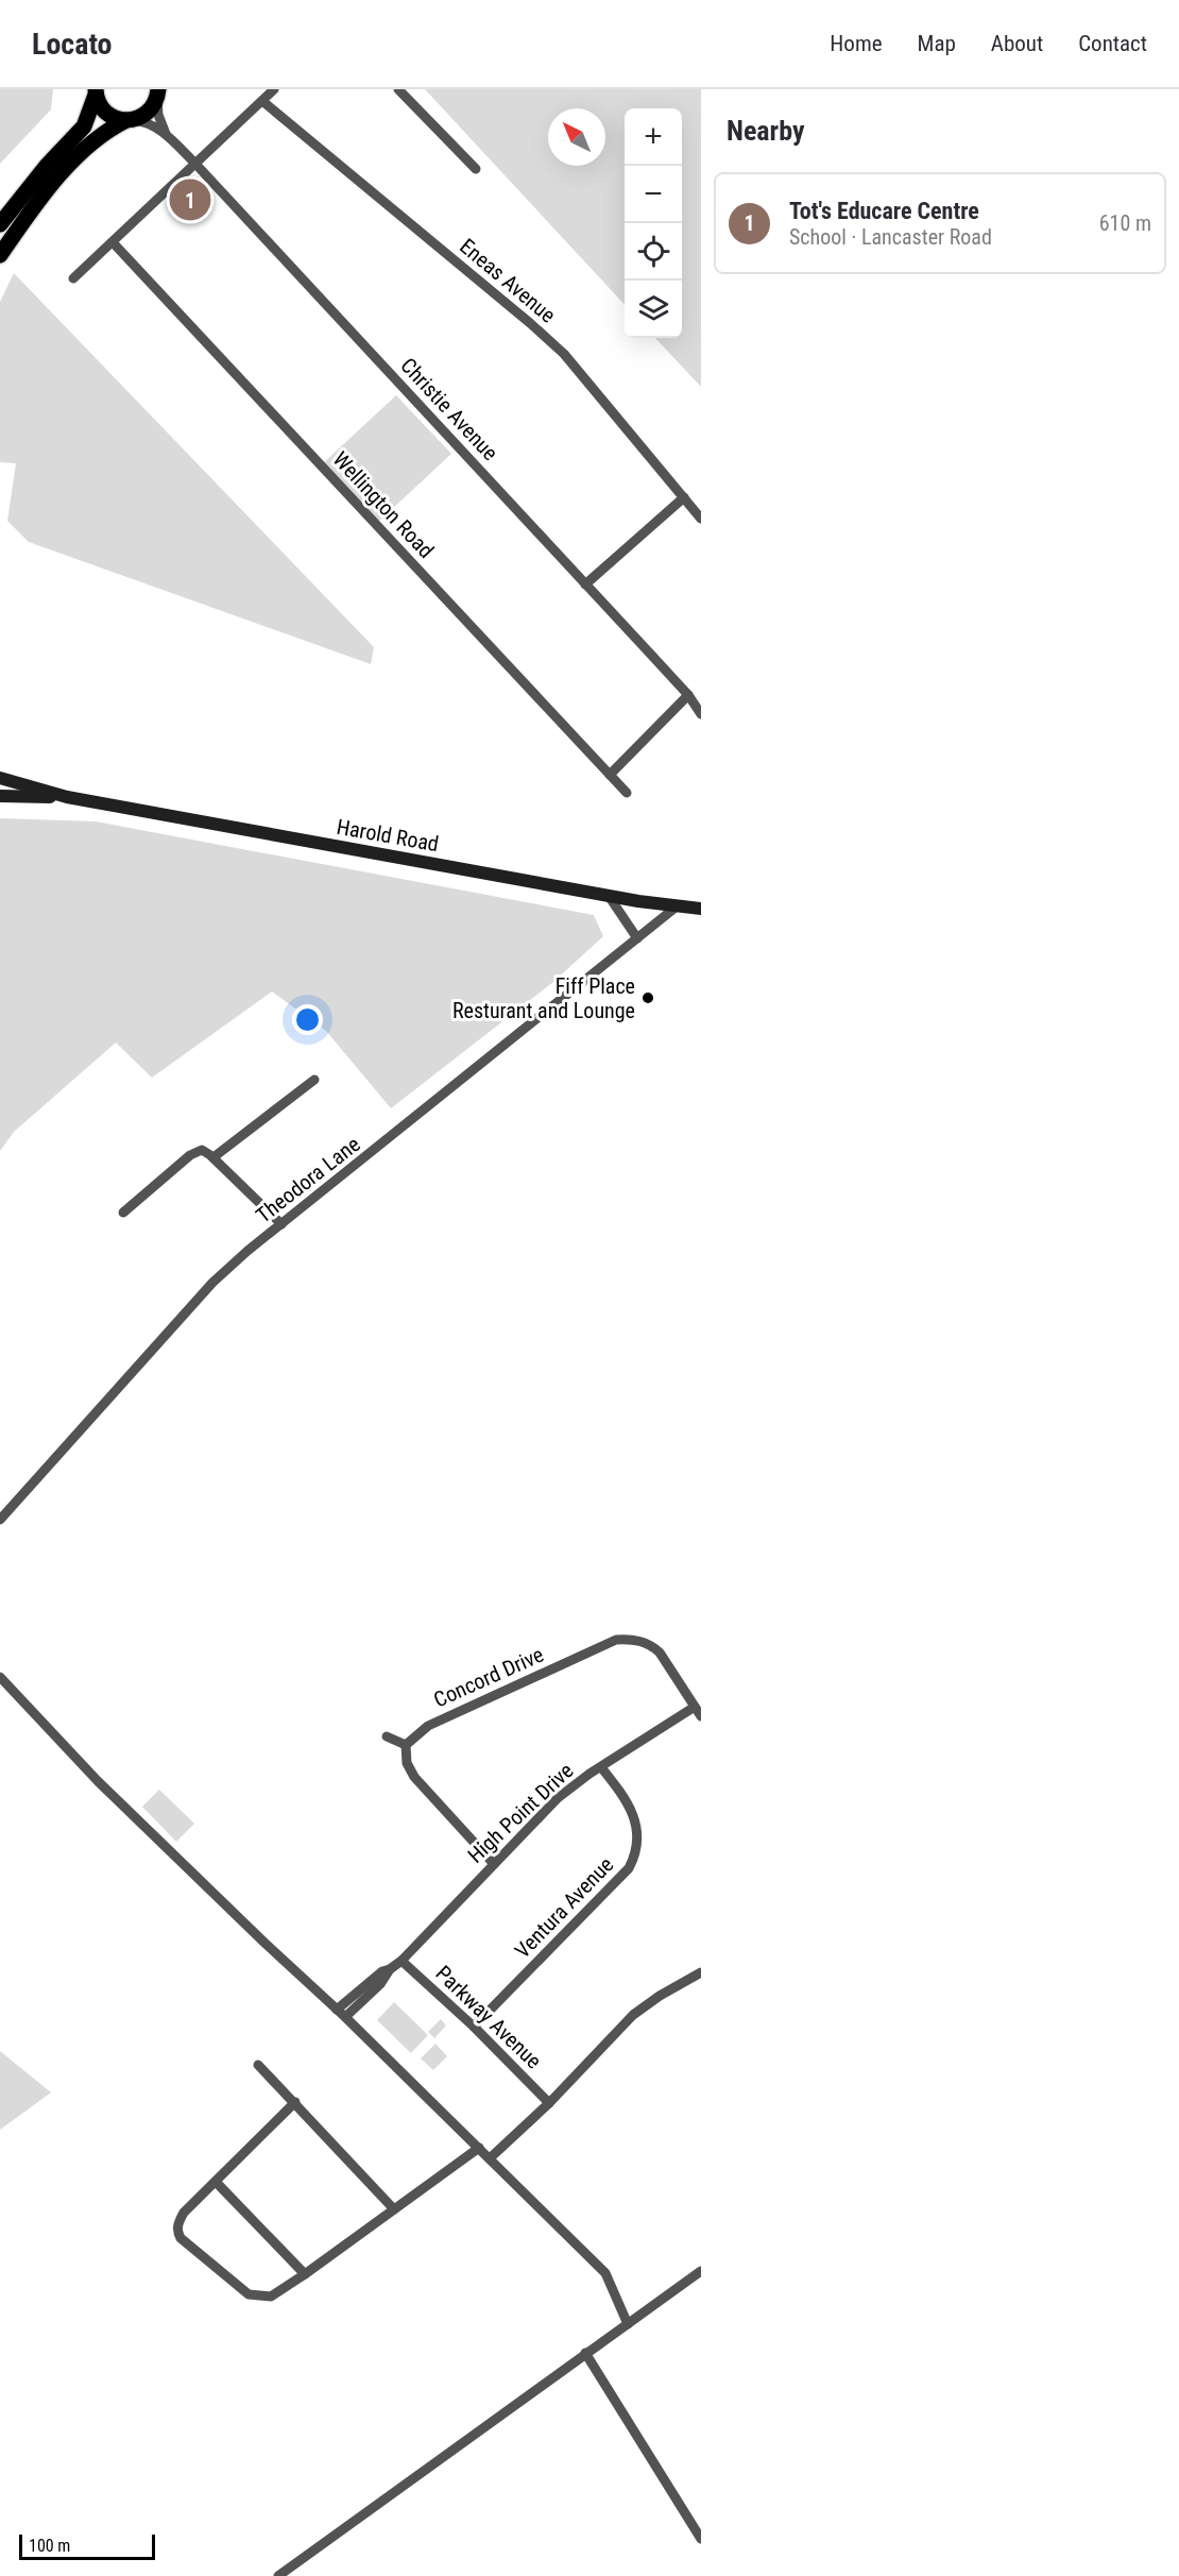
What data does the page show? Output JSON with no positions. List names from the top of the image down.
{
  "streets": {
    "main road": ["Harold Road"],
    "street": [
      "Eneas Avenue",
      "Christie Avenue",
      "Wellington Road",
      "Theodora Lane",
      "Concord Drive",
      "High Point Drive",
      "Ventura Avenue",
      "Parkway Avenue"
    ]
  },
  "crossings": [
    ["Harold Road", "Theodora Lane"],
    ["Concord Drive", "High Point Drive"],
    ["High Point Drive", "Ventura Avenue"],
    ["High Point Drive", "Parkway Avenue"],
    ["Ventura Avenue", "Parkway Avenue"]
  ],
  "places": ["Fiff Place Resturant and Lounge"],
  "scale_bar": "100 m",
  "north": "top left",
  "page": {
    "header": "Locato",
    "nav": [
      "Home",
      "Map",
      "About",
      "Contact"
    ],
    "heading": "Nearby",
    "map_buttons": ["+", "−"],
    "list": [
      {
        "mark": "1",
        "name": "Tot's Educare Centre",
        "note": "School · Lancaster Road",
        "value": "610 m"
      }
    ],
    "pins": "1",
    "scale": "100 m"
  }
}
